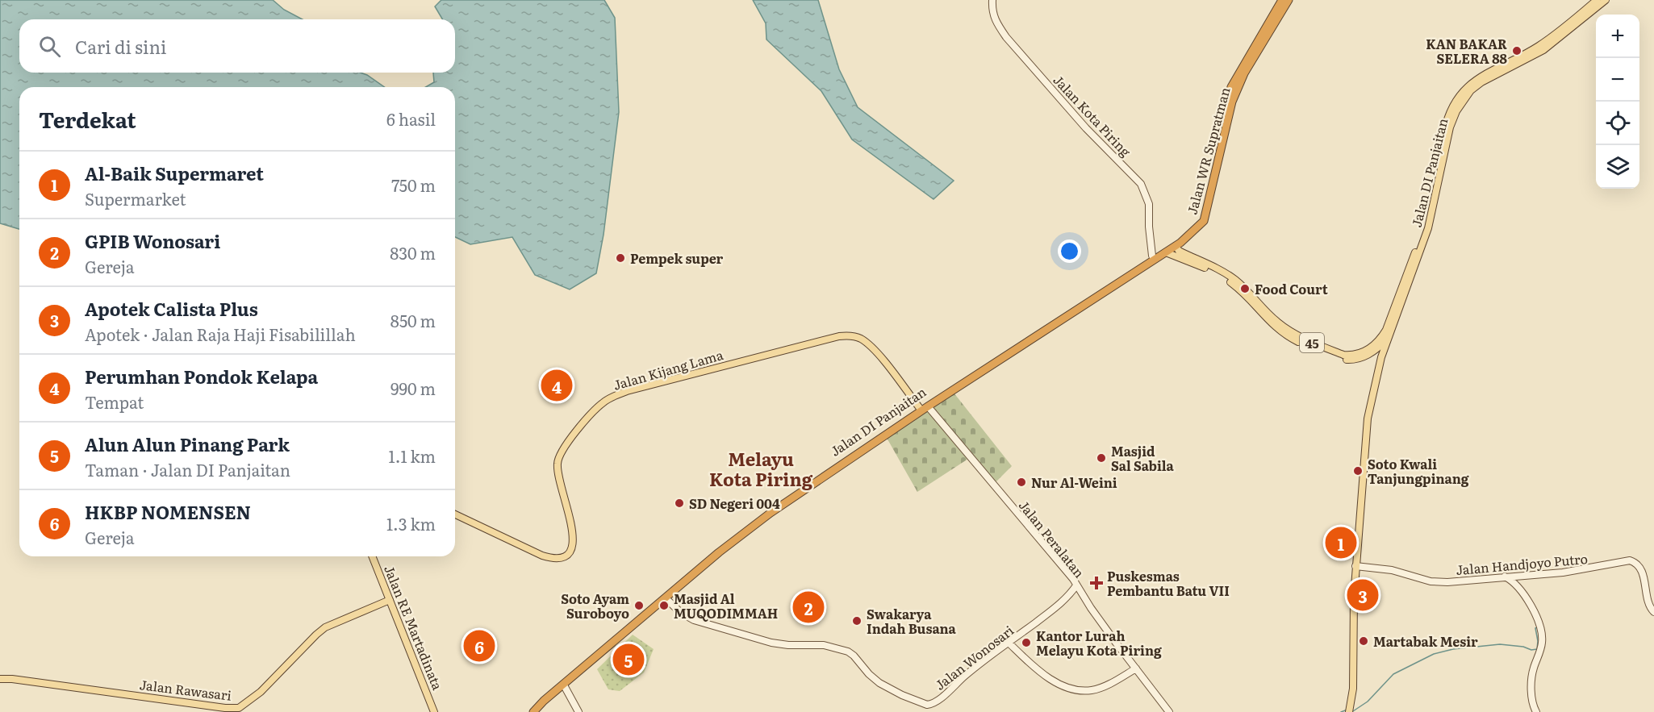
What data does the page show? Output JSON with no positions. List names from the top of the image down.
{
  "streets": {
    "highway": ["Jalan WR Supratman", "Jalan DI Panjaitan"],
    "main road": [
      "45",
      "Jalan Kijang Lama",
      "Jalan RE Martadinata",
      "Jalan Rawasari"
    ],
    "street": [
      "Jalan Kota Piring",
      "Jalan Peralatan",
      "Jalan Handjoyo Putro",
      "Jalan Wonosari"
    ]
  },
  "crossings": [
    ["Jalan Kota Piring", "Jalan DI Panjaitan"],
    ["Jalan WR Supratman", "Jalan DI Panjaitan"],
    ["Jalan WR Supratman", "45"],
    ["Jalan DI Panjaitan", "45"],
    ["Jalan DI Panjaitan", "Jalan Kijang Lama"],
    ["Jalan DI Panjaitan", "Jalan Peralatan"],
    ["Jalan DI Panjaitan", "Jalan Wonosari"],
    ["45", "Jalan Handjoyo Putro"],
    ["Jalan Peralatan", "Jalan Wonosari"],
    ["Jalan RE Martadinata", "Jalan Rawasari"]
  ],
  "districts": ["Melayu Kota Piring"],
  "places": {
    "other": [
      "KAN BAKAR SELERA 88",
      "Pempek super",
      "Food Court",
      "Masjid Sal Sabila",
      "Soto Kwali Tanjungpinang",
      "Nur Al-Weini",
      "SD Negeri 004",
      "Soto Ayam Suroboyo",
      "Masjid Al MUQODIMMAH",
      "Swakarya Indah Busana",
      "Martabak Mesir",
      "Kantor Lurah Melayu Kota Piring"
    ],
    "health": ["Puskesmas Pembantu Batu VII"]
  },
  "page": {
    "map_buttons": ["+", "−"],
    "search": "Cari di sini",
    "heading": ["Terdekat", "6 hasil"],
    "list": [
      {
        "mark": "1",
        "name": "Al-Baik Supermaret",
        "note": "Supermarket",
        "value": "750 m"
      },
      {
        "mark": "2",
        "name": "GPIB Wonosari",
        "note": "Gereja",
        "value": "830 m"
      },
      {
        "mark": "3",
        "name": "Apotek Calista Plus",
        "note": "Apotek · Jalan Raja Haji Fisabilillah",
        "value": "850 m"
      },
      {
        "mark": "4",
        "name": "Perumhan Pondok Kelapa",
        "note": "Tempat",
        "value": "990 m"
      },
      {
        "mark": "5",
        "name": "Alun Alun Pinang Park",
        "note": "Taman · Jalan DI Panjaitan",
        "value": "1.1 km"
      },
      {
        "mark": "6",
        "name": "HKBP NOMENSEN",
        "note": "Gereja",
        "value": "1.3 km"
      }
    ],
    "pins": [
      "4",
      "1",
      "3",
      "2",
      "6",
      "5"
    ]
  }
}
